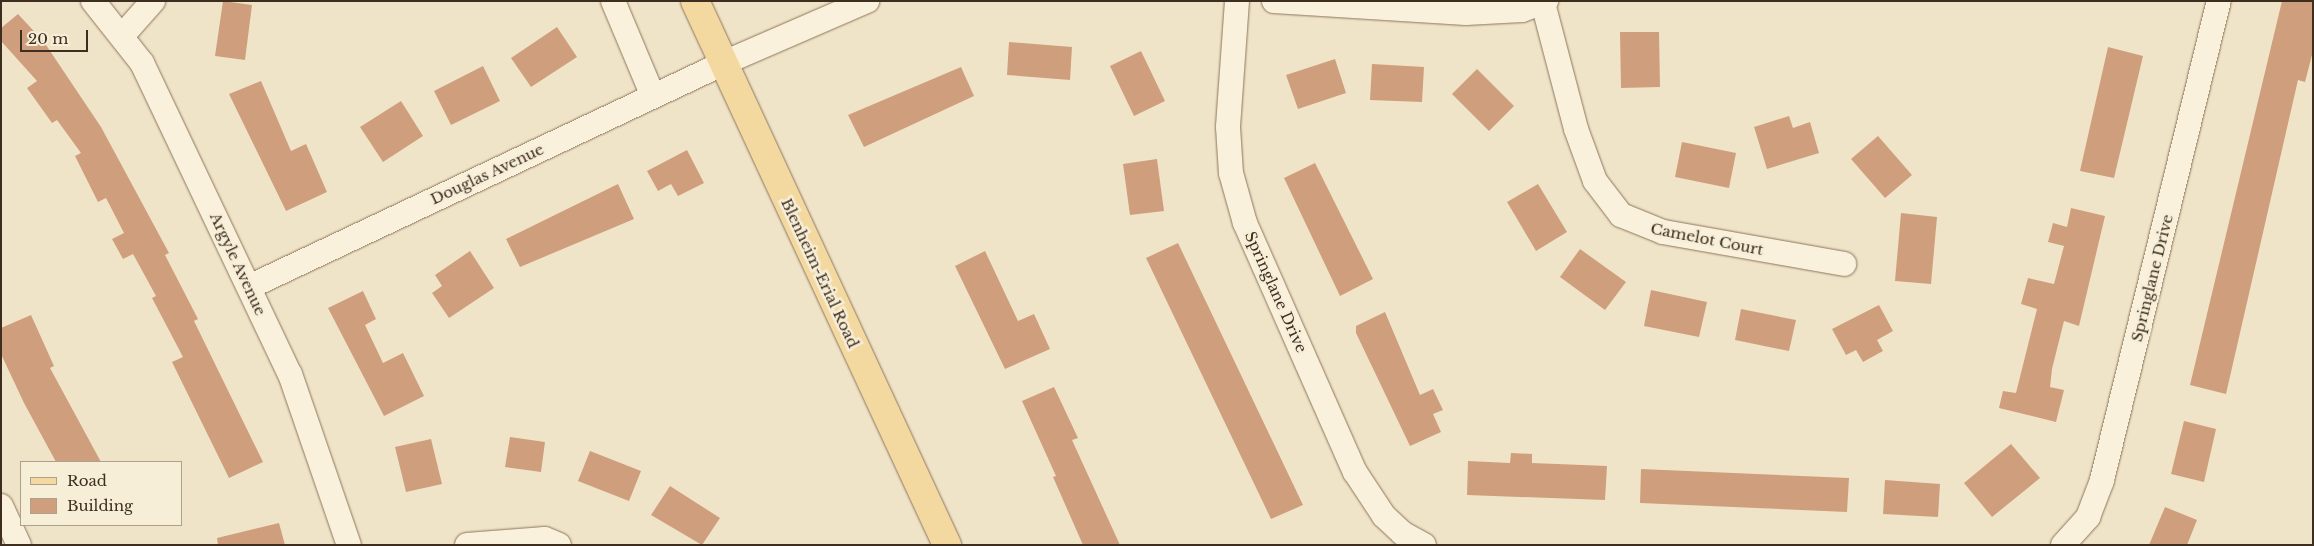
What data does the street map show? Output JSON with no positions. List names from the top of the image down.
{
  "streets": {
    "main road": ["Blenheim-Erial Road"],
    "street": [
      "Douglas Avenue",
      "Camelot Court",
      "Argyle Avenue",
      "Springlane Drive"
    ]
  },
  "crossings": [
    ["Douglas Avenue", "Argyle Avenue"],
    ["Douglas Avenue", "Blenheim-Erial Road"]
  ],
  "legend": ["Road", "Building"],
  "scale_bar": "20 m"
}
